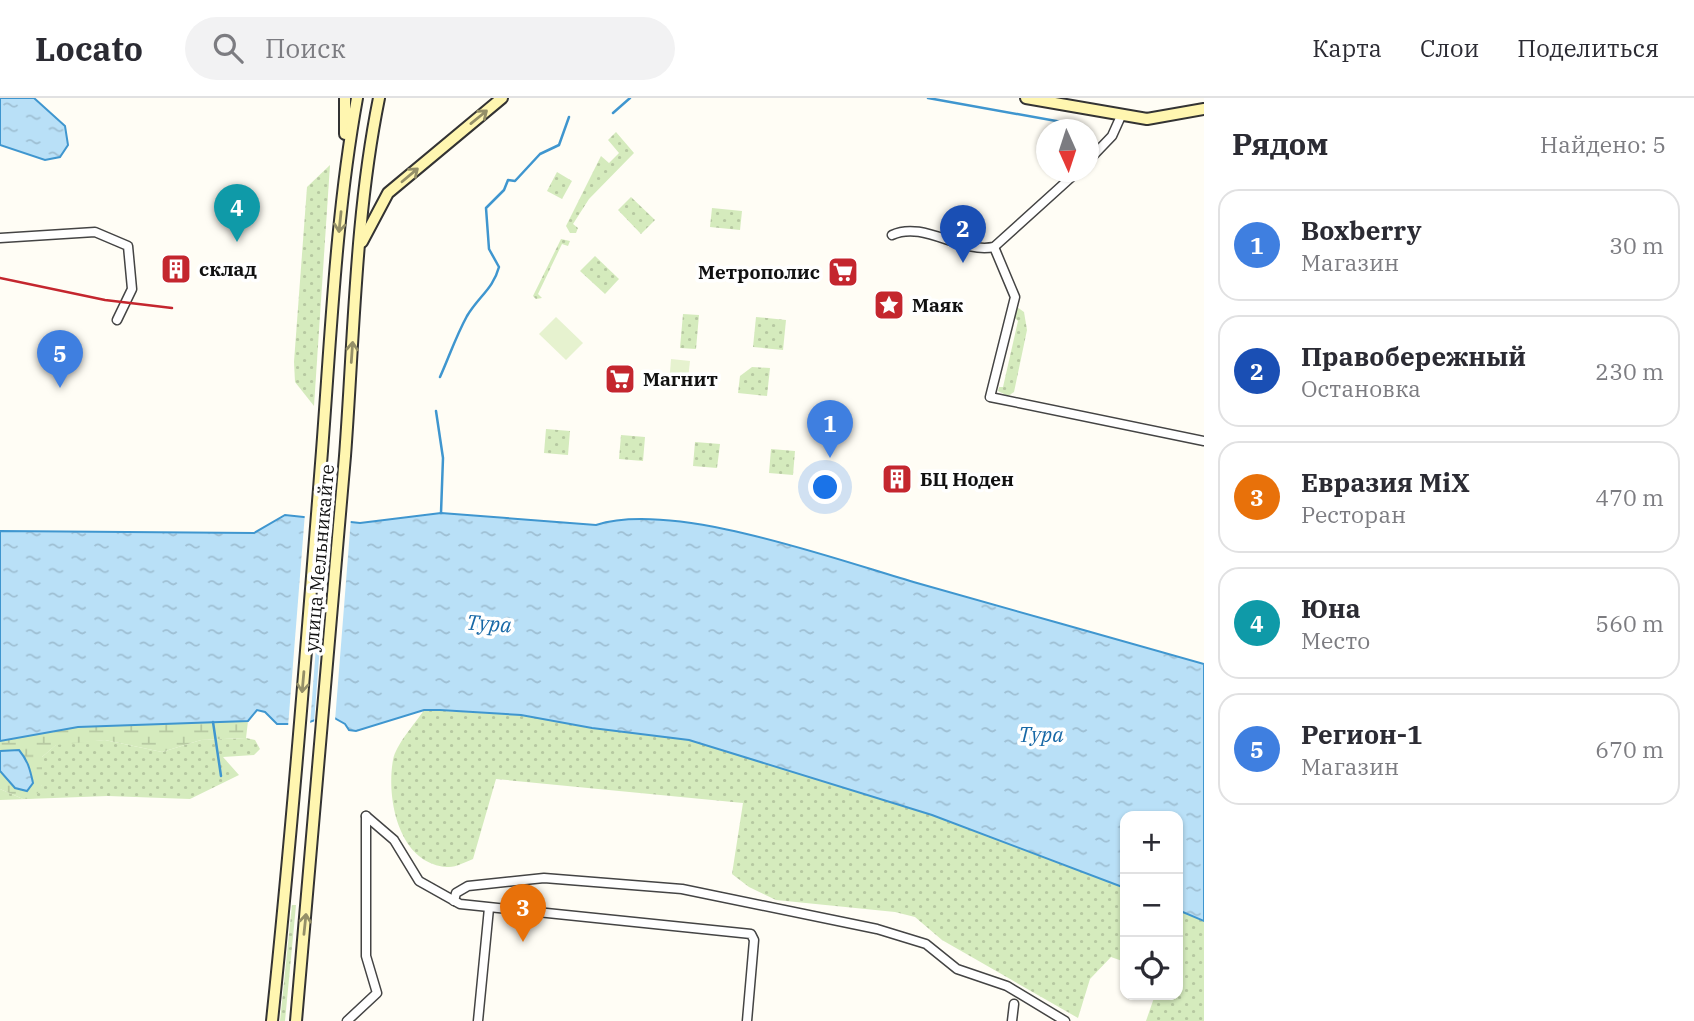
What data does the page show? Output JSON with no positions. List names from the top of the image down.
{
  "streets": {
    "main road": ["улица Мельникайте"]
  },
  "water": ["Тура"],
  "places": {
    "building": ["склад", "БЦ Ноден"],
    "supermarket": ["Метрополис", "Магнит"],
    "place": ["Маяк"]
  },
  "north": "bottom",
  "page": {
    "header": "Locato",
    "search": "Поиск",
    "nav": ["Карта", "Слои", "Поделиться"],
    "heading": ["Рядом", "Найдено: 5"],
    "pins": [
      "4",
      "2",
      "5",
      "1",
      "3"
    ],
    "list": [
      {
        "mark": "1",
        "name": "Boxberry",
        "note": "Магазин",
        "value": "30 m"
      },
      {
        "mark": "2",
        "name": "Правобережный",
        "note": "Остановка",
        "value": "230 m"
      },
      {
        "mark": "3",
        "name": "Евразия MiX",
        "note": "Ресторан",
        "value": "470 m"
      },
      {
        "mark": "4",
        "name": "Юна",
        "note": "Место",
        "value": "560 m"
      },
      {
        "mark": "5",
        "name": "Регион-1",
        "note": "Магазин",
        "value": "670 m"
      }
    ],
    "map_buttons": ["+", "−"]
  }
}
